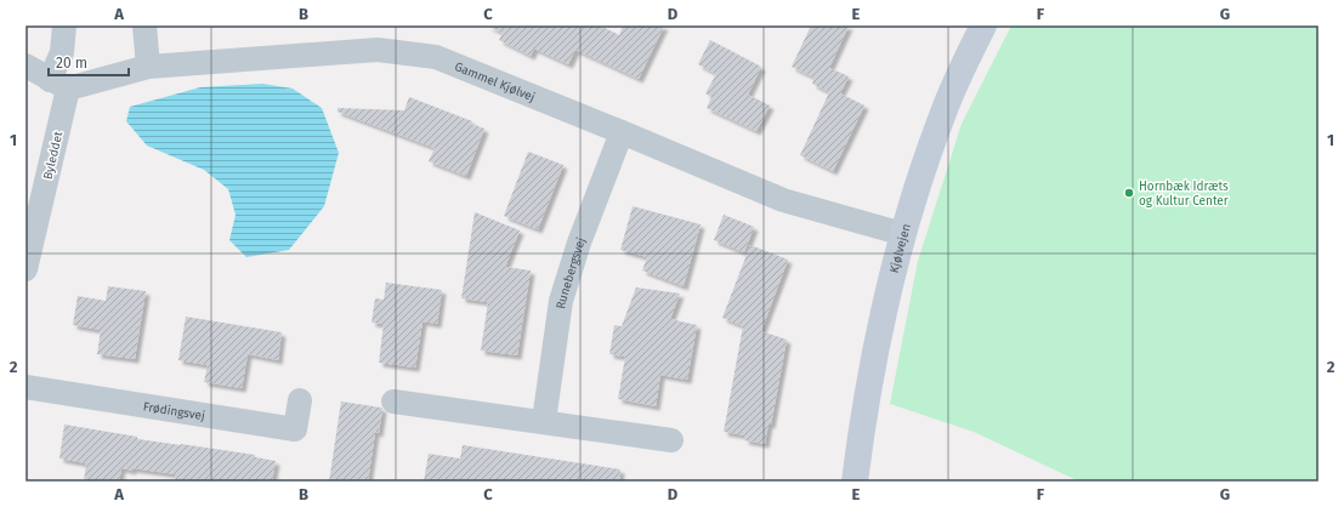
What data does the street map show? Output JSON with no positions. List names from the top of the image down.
{
  "streets": {
    "street": [
      "Gammel Kjølvej",
      "Byleddet",
      "Kjølvejen",
      "Runebergsvej",
      "Frødingsvej"
    ]
  },
  "crossings": [
    ["Gammel Kjølvej", "Byleddet"],
    ["Gammel Kjølvej", "Kjølvejen"],
    ["Gammel Kjølvej", "Runebergsvej"]
  ],
  "places": ["Hornbæk Idræts og Kultur Center"],
  "scale_bar": "20 m",
  "grid": {
    "columns": [
      "A",
      "B",
      "C",
      "D",
      "E",
      "F",
      "G"
    ],
    "rows": ["1", "2"]
  }
}
